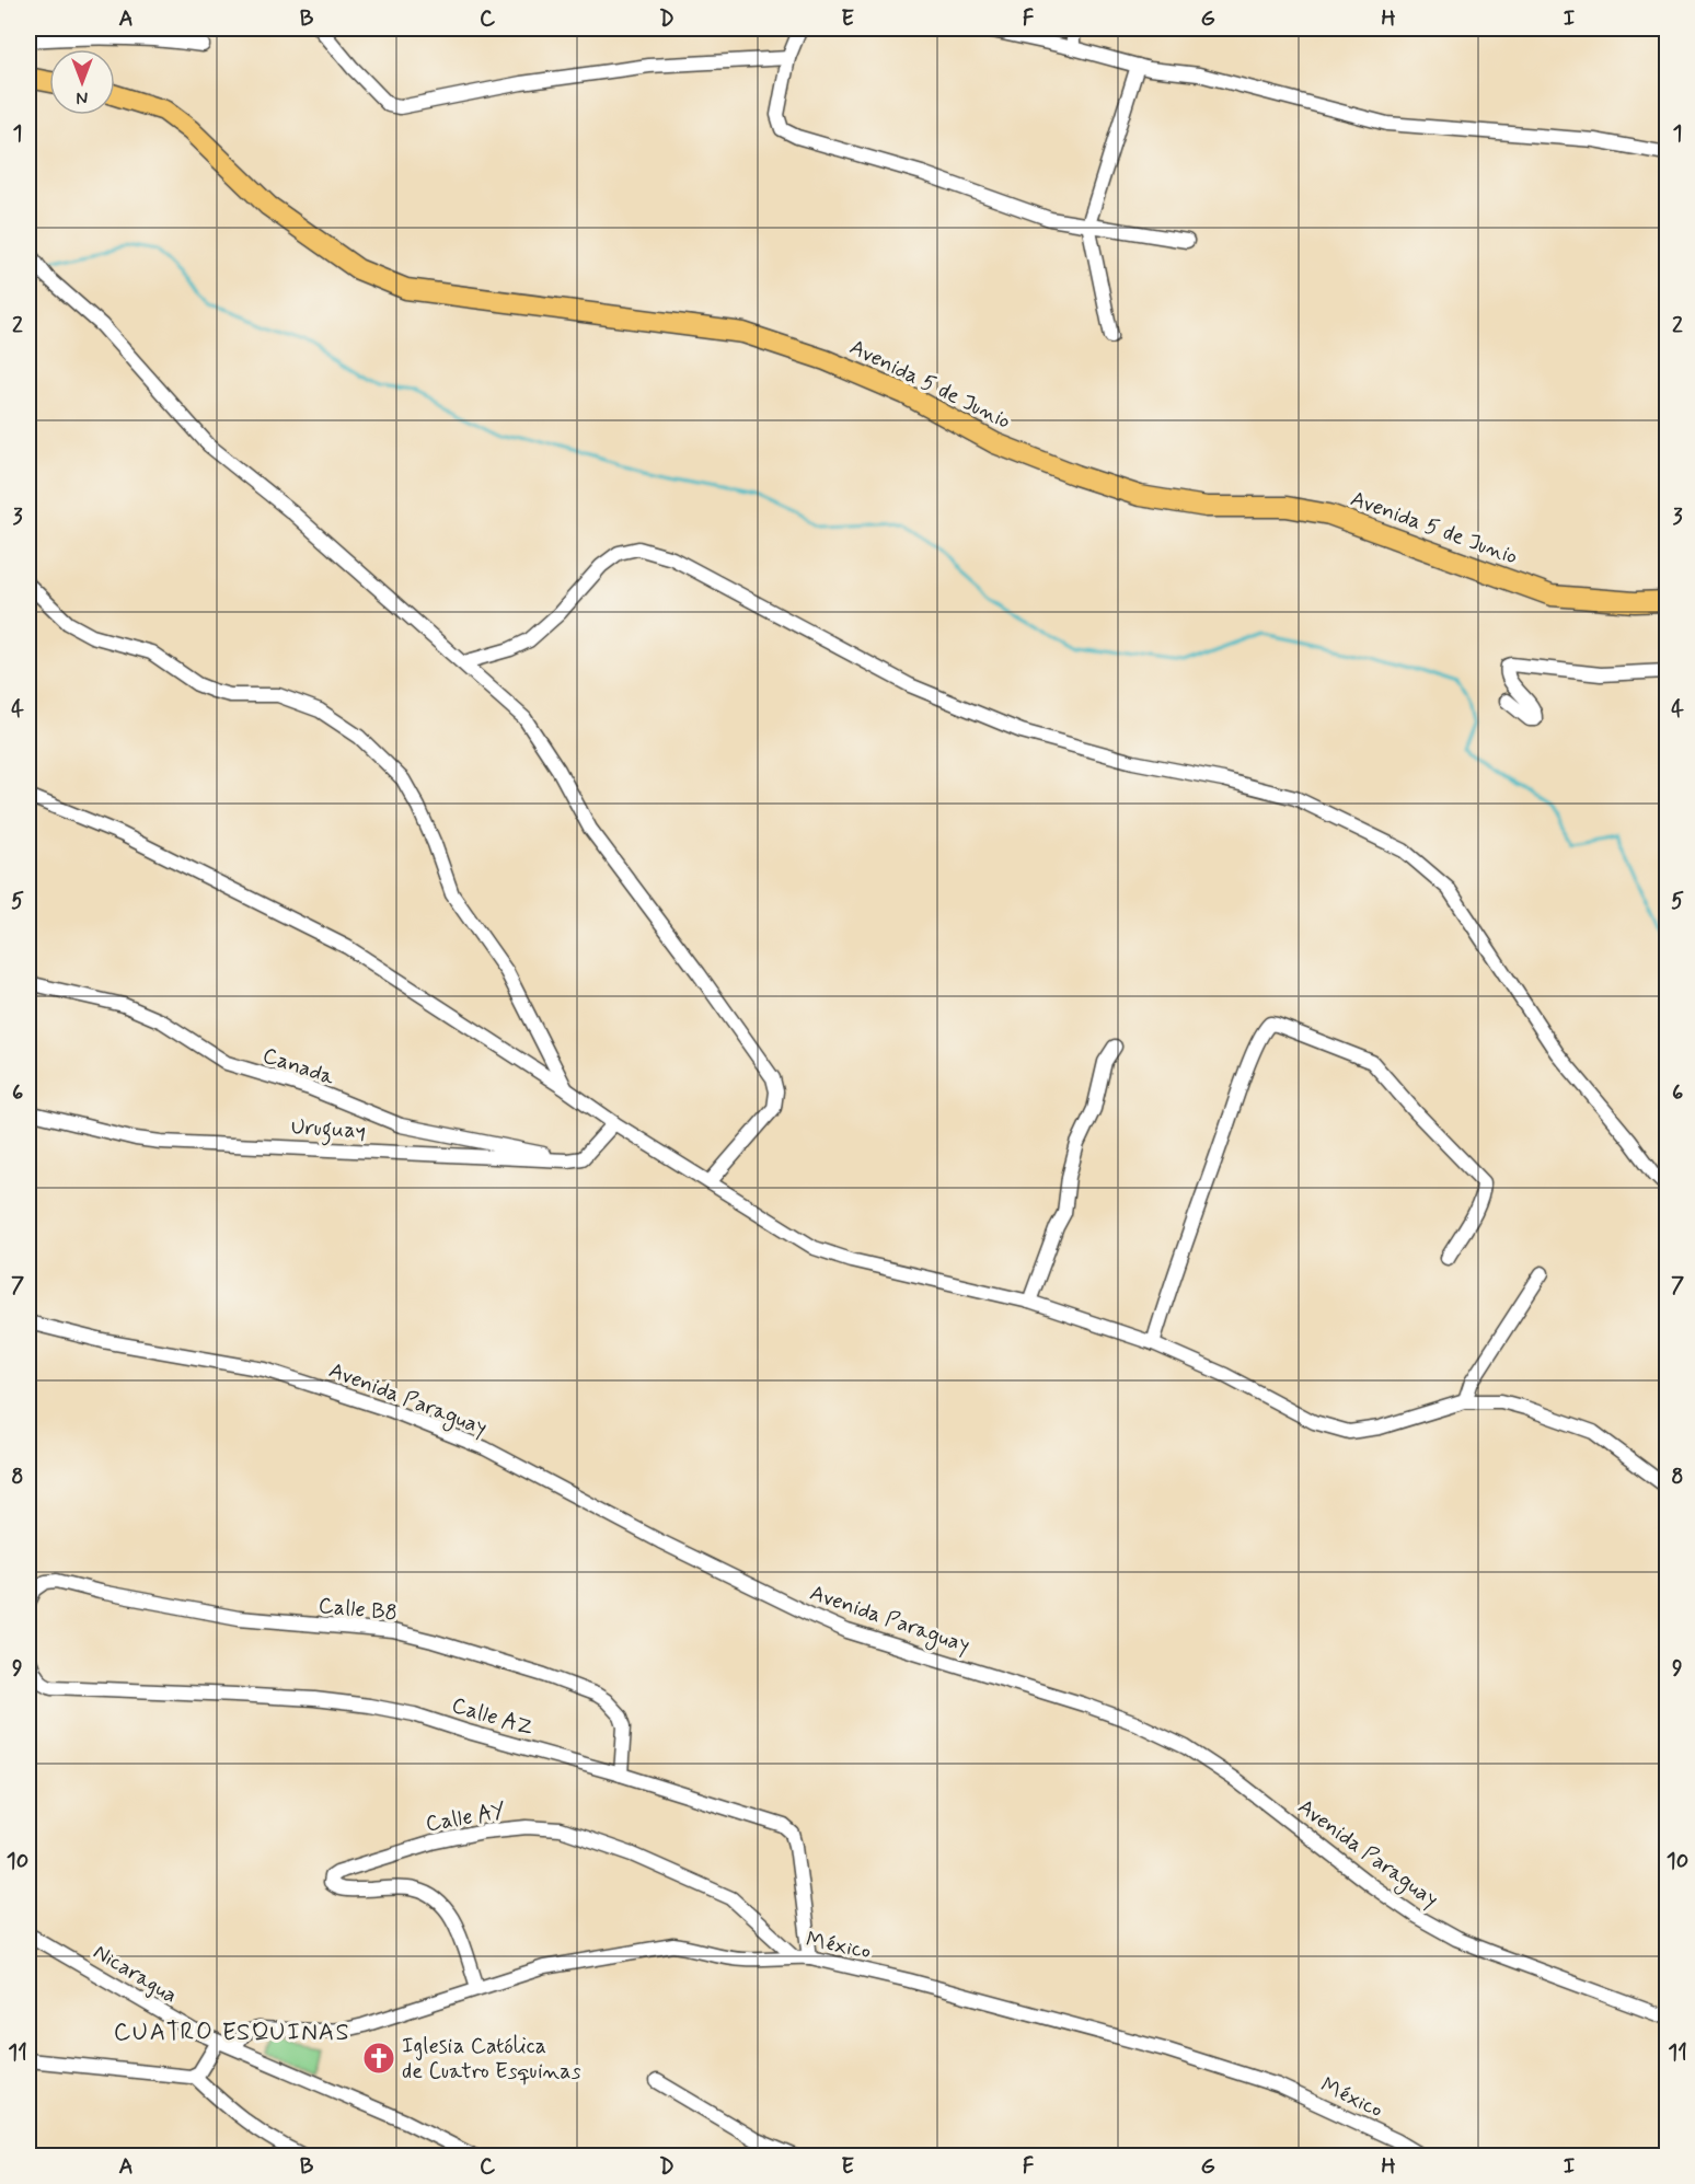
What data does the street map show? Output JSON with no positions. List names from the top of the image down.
{
  "streets": {
    "main road": ["Avenida 5 de Junio"],
    "street": [
      "Canada",
      "Uruguay",
      "Avenida Paraguay",
      "Calle B8",
      "Calle AZ",
      "Calle AY",
      "México",
      "Nicaragua"
    ]
  },
  "crossings": [
    ["Canada", "Uruguay"],
    ["Calle B8", "Calle AZ"],
    ["Calle AZ", "México"],
    ["Calle AY", "México"],
    ["México", "Nicaragua"]
  ],
  "districts": ["CUATRO ESQUINAS"],
  "places": {
    "church": ["Iglesia Católica de Cuatro Esquinas"]
  },
  "north": "bottom",
  "grid": {
    "columns": [
      "A",
      "B",
      "C",
      "D",
      "E",
      "F",
      "G",
      "H",
      "I"
    ],
    "rows": [
      "1",
      "2",
      "3",
      "4",
      "5",
      "6",
      "7",
      "8",
      "9",
      "10",
      "11"
    ]
  }
}
